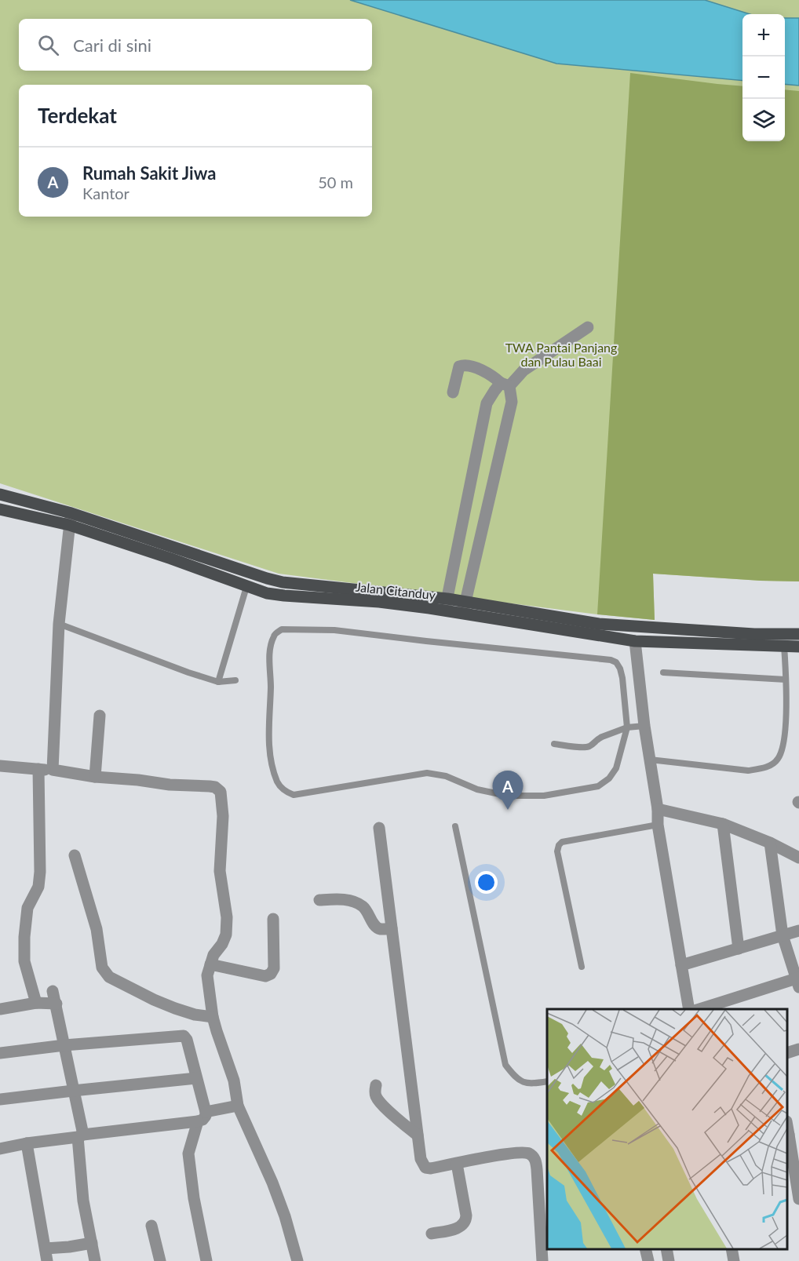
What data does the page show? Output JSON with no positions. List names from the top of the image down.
{
  "streets": {
    "main road": ["Jalan Citanduy"]
  },
  "parks": ["TWA Pantai Panjang dan Pulau Baai"],
  "page": {
    "map_buttons": ["+", "−"],
    "search": "Cari di sini",
    "heading": "Terdekat",
    "list": [
      {
        "mark": "A",
        "name": "Rumah Sakit Jiwa",
        "note": "Kantor",
        "value": "50 m"
      }
    ],
    "pins": "A"
  }
}
